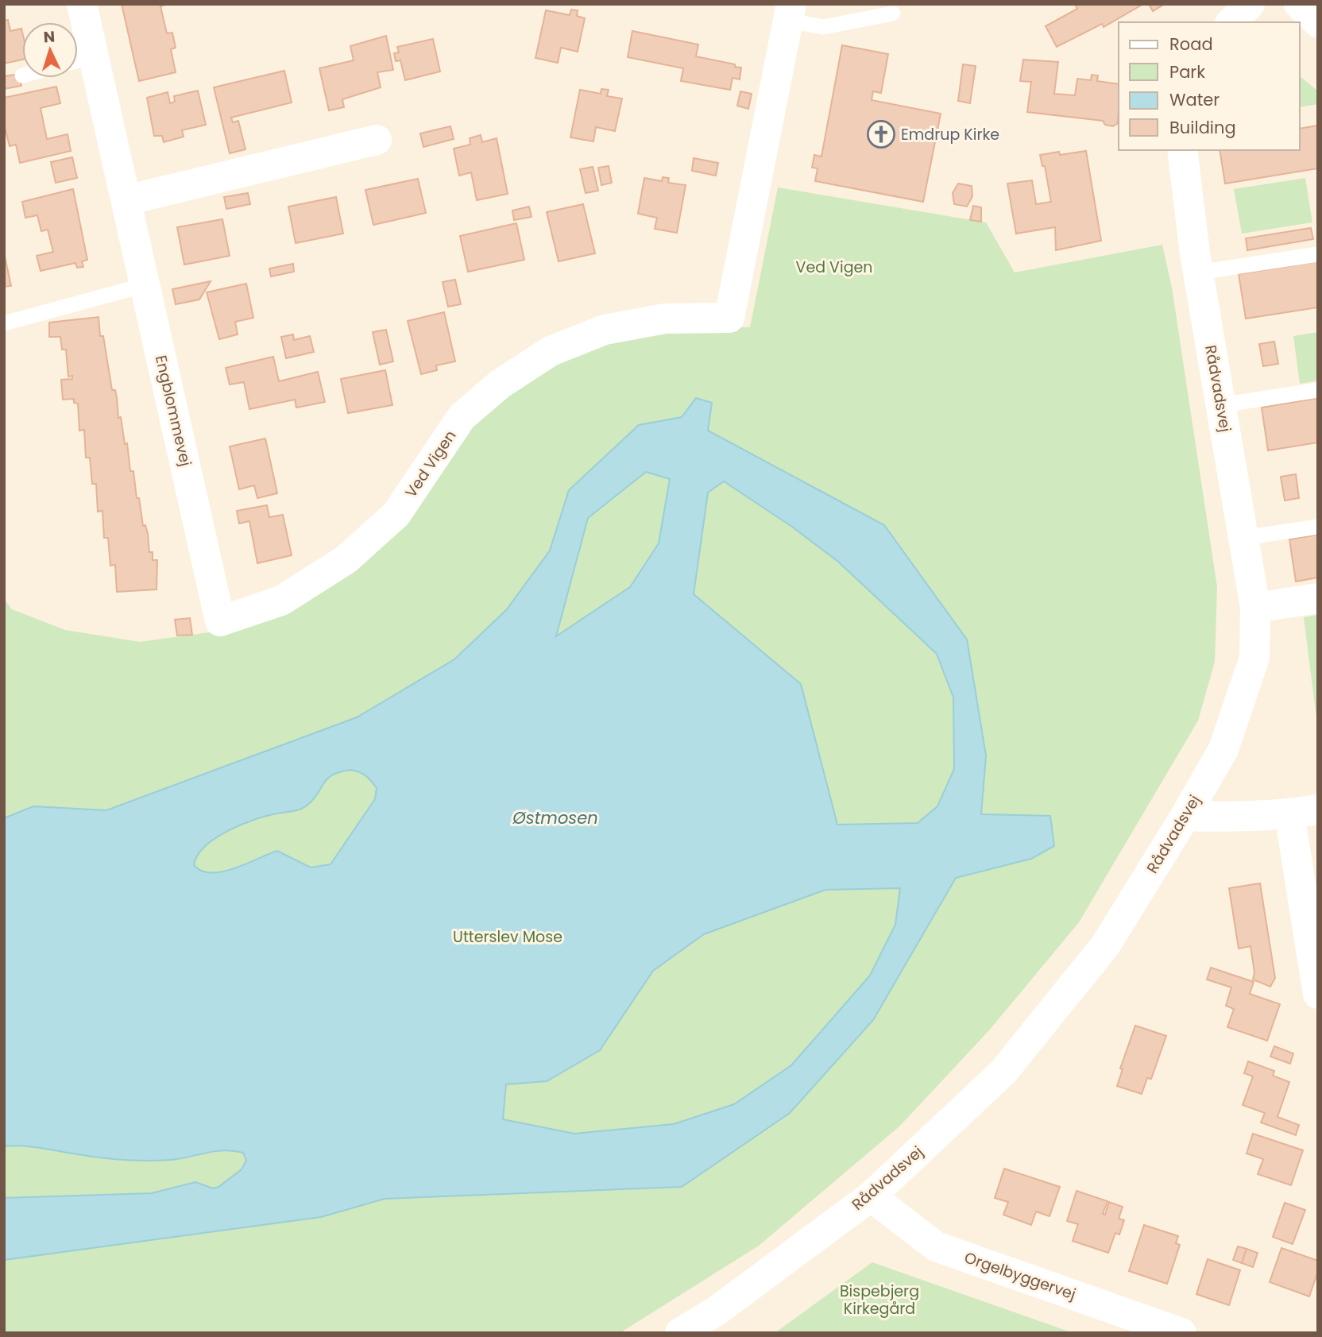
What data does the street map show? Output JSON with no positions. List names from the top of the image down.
{
  "streets": {
    "street": [
      "Rådvadsvej",
      "Engblommevej",
      "Ved Vigen",
      "Orgelbyggervej"
    ]
  },
  "crossings": [
    ["Rådvadsvej", "Orgelbyggervej"],
    ["Engblommevej", "Ved Vigen"]
  ],
  "water": ["Østmosen"],
  "parks": ["Ved Vigen", "Utterslev Mose", "Bispebjerg Kirkegård"],
  "places": {
    "church": ["Emdrup Kirke"]
  },
  "legend": [
    "Road",
    "Park",
    "Water",
    "Building"
  ],
  "north": "top"
}
